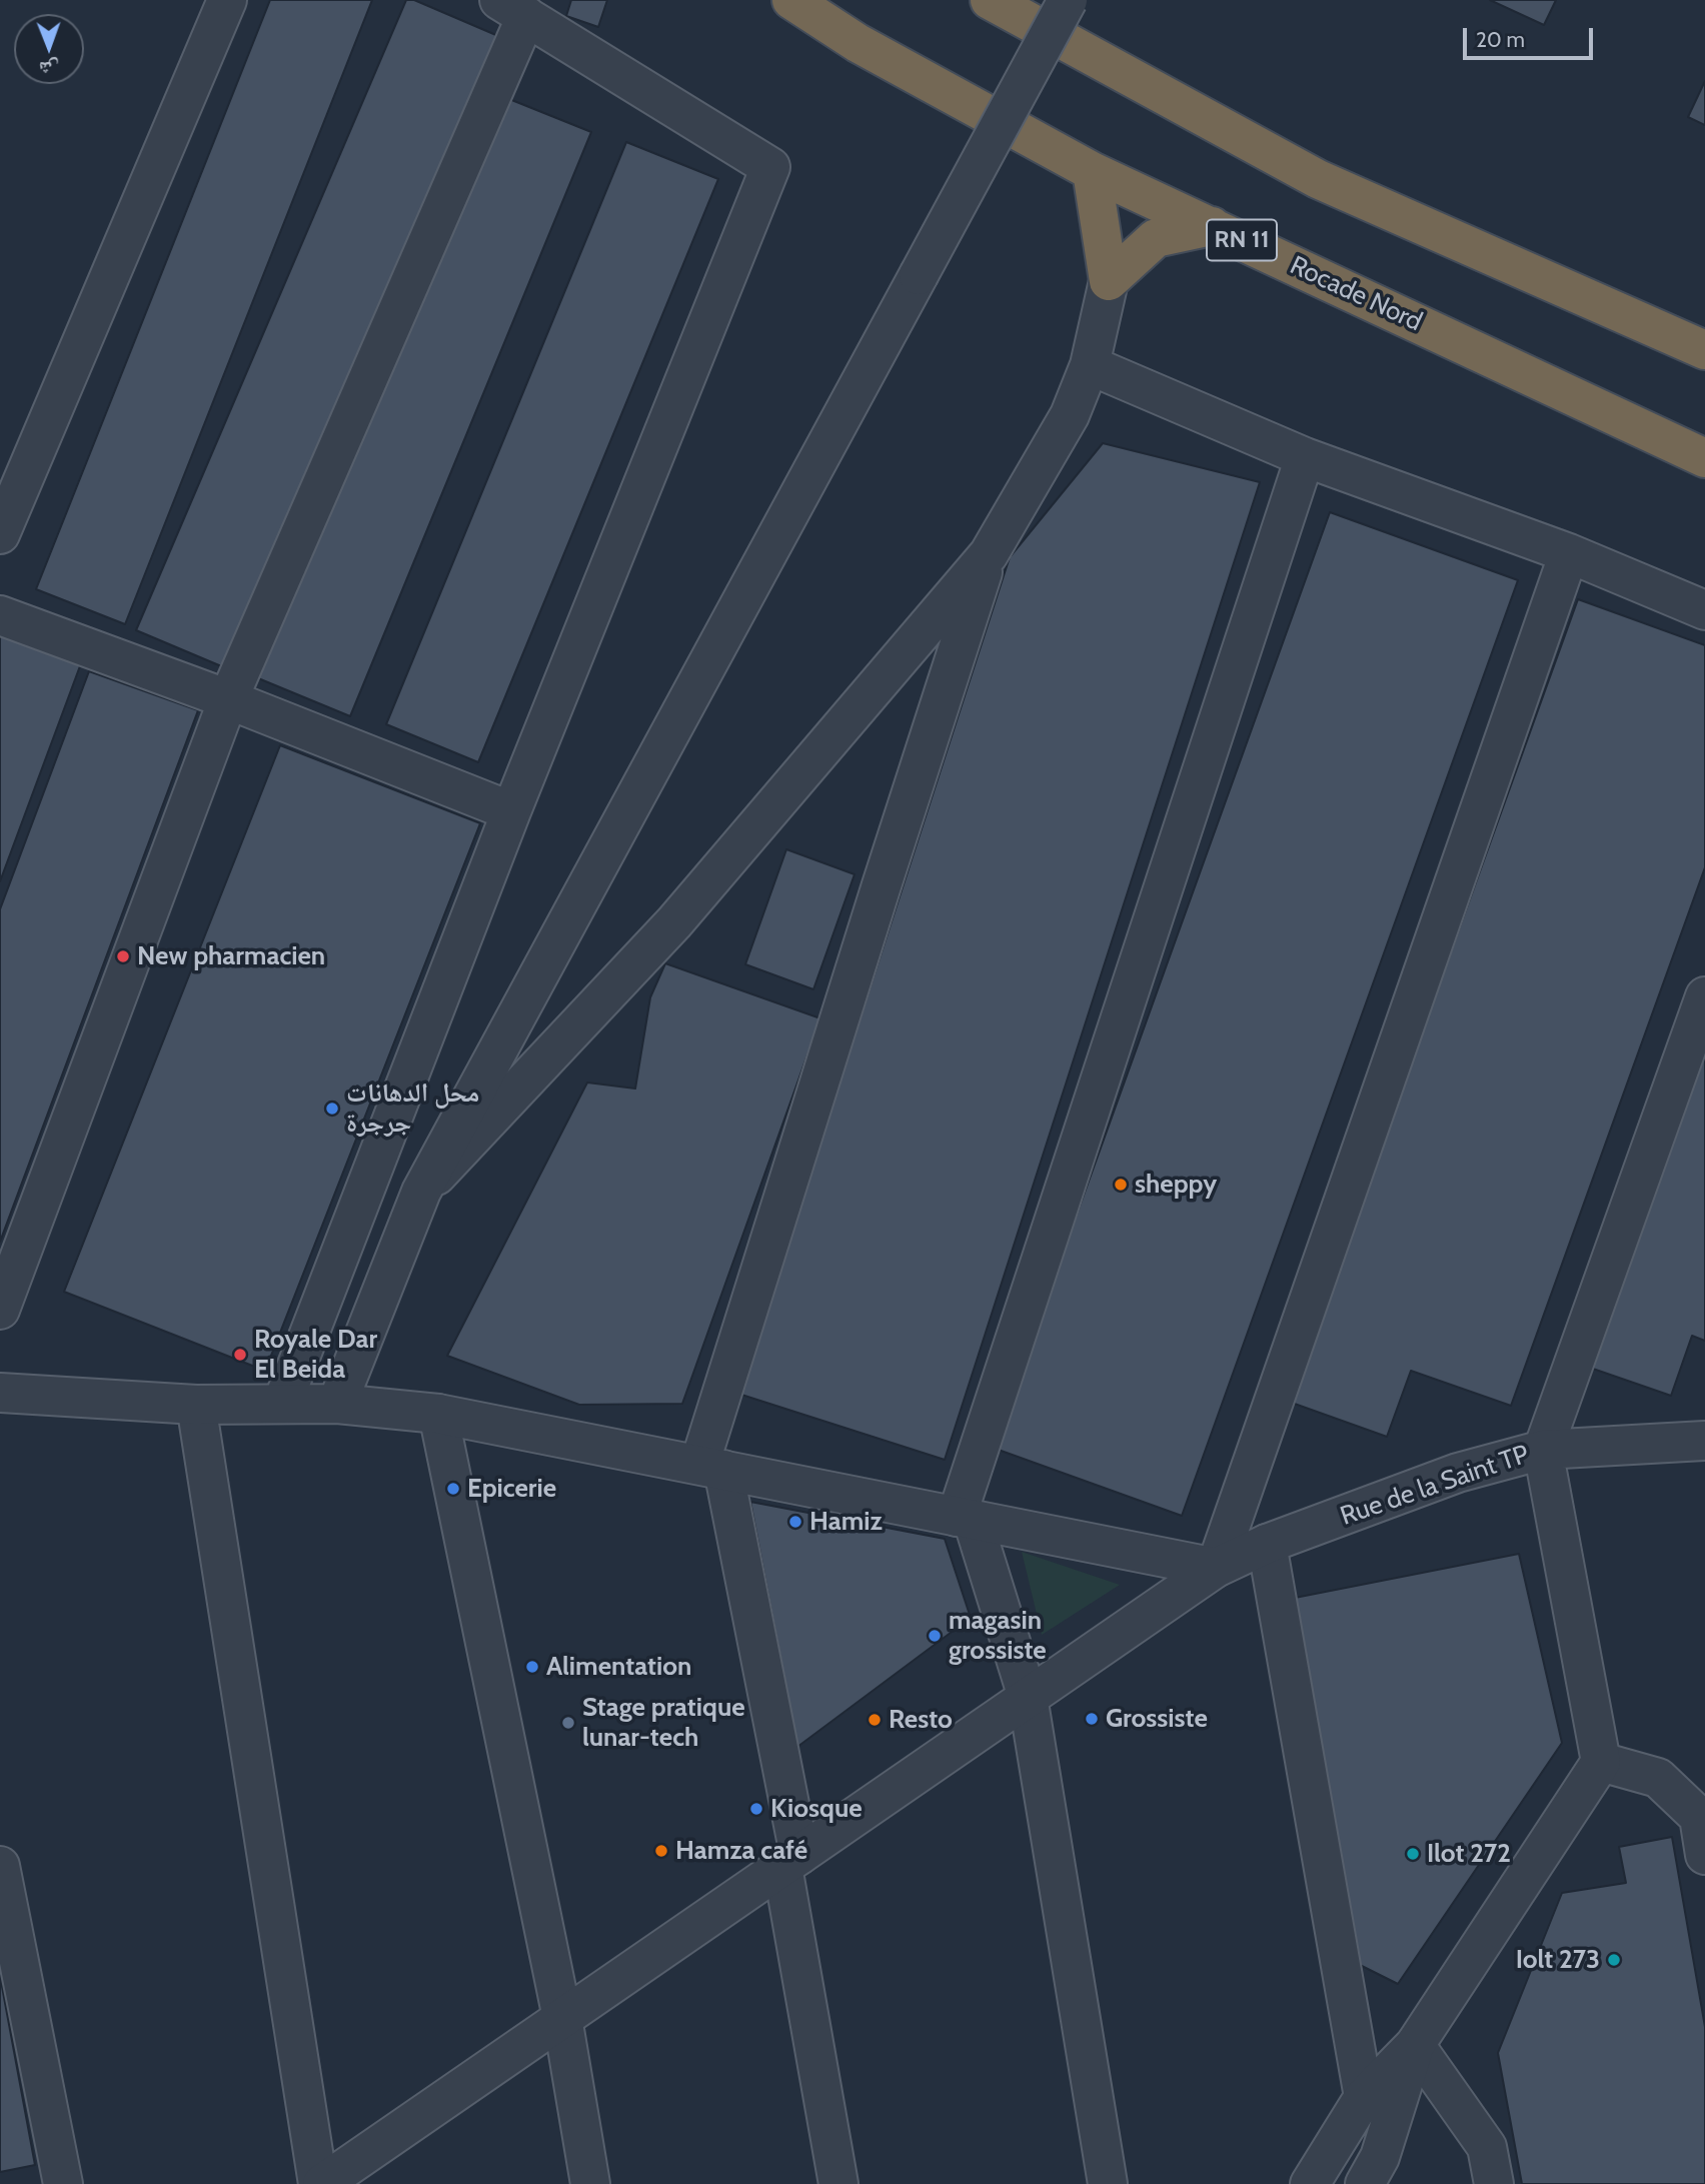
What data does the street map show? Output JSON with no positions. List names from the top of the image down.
{
  "streets": {
    "highway": ["RN 11", "Rocade Nord"],
    "street": ["Rue de la Saint TP"]
  },
  "places": [
    "New pharmacien",
    "محل الدهانات جرجرة",
    "sheppy",
    "Royale Dar El Beida",
    "Epicerie",
    "Hamiz",
    "magasin grossiste",
    "Alimentation",
    "Grossiste",
    "Resto",
    "Stage pratique lunar-tech",
    "Kiosque",
    "Hamza café",
    "Ilot 272",
    "Iolt 273"
  ],
  "scale_bar": "20 m",
  "north": "bottom"
}
